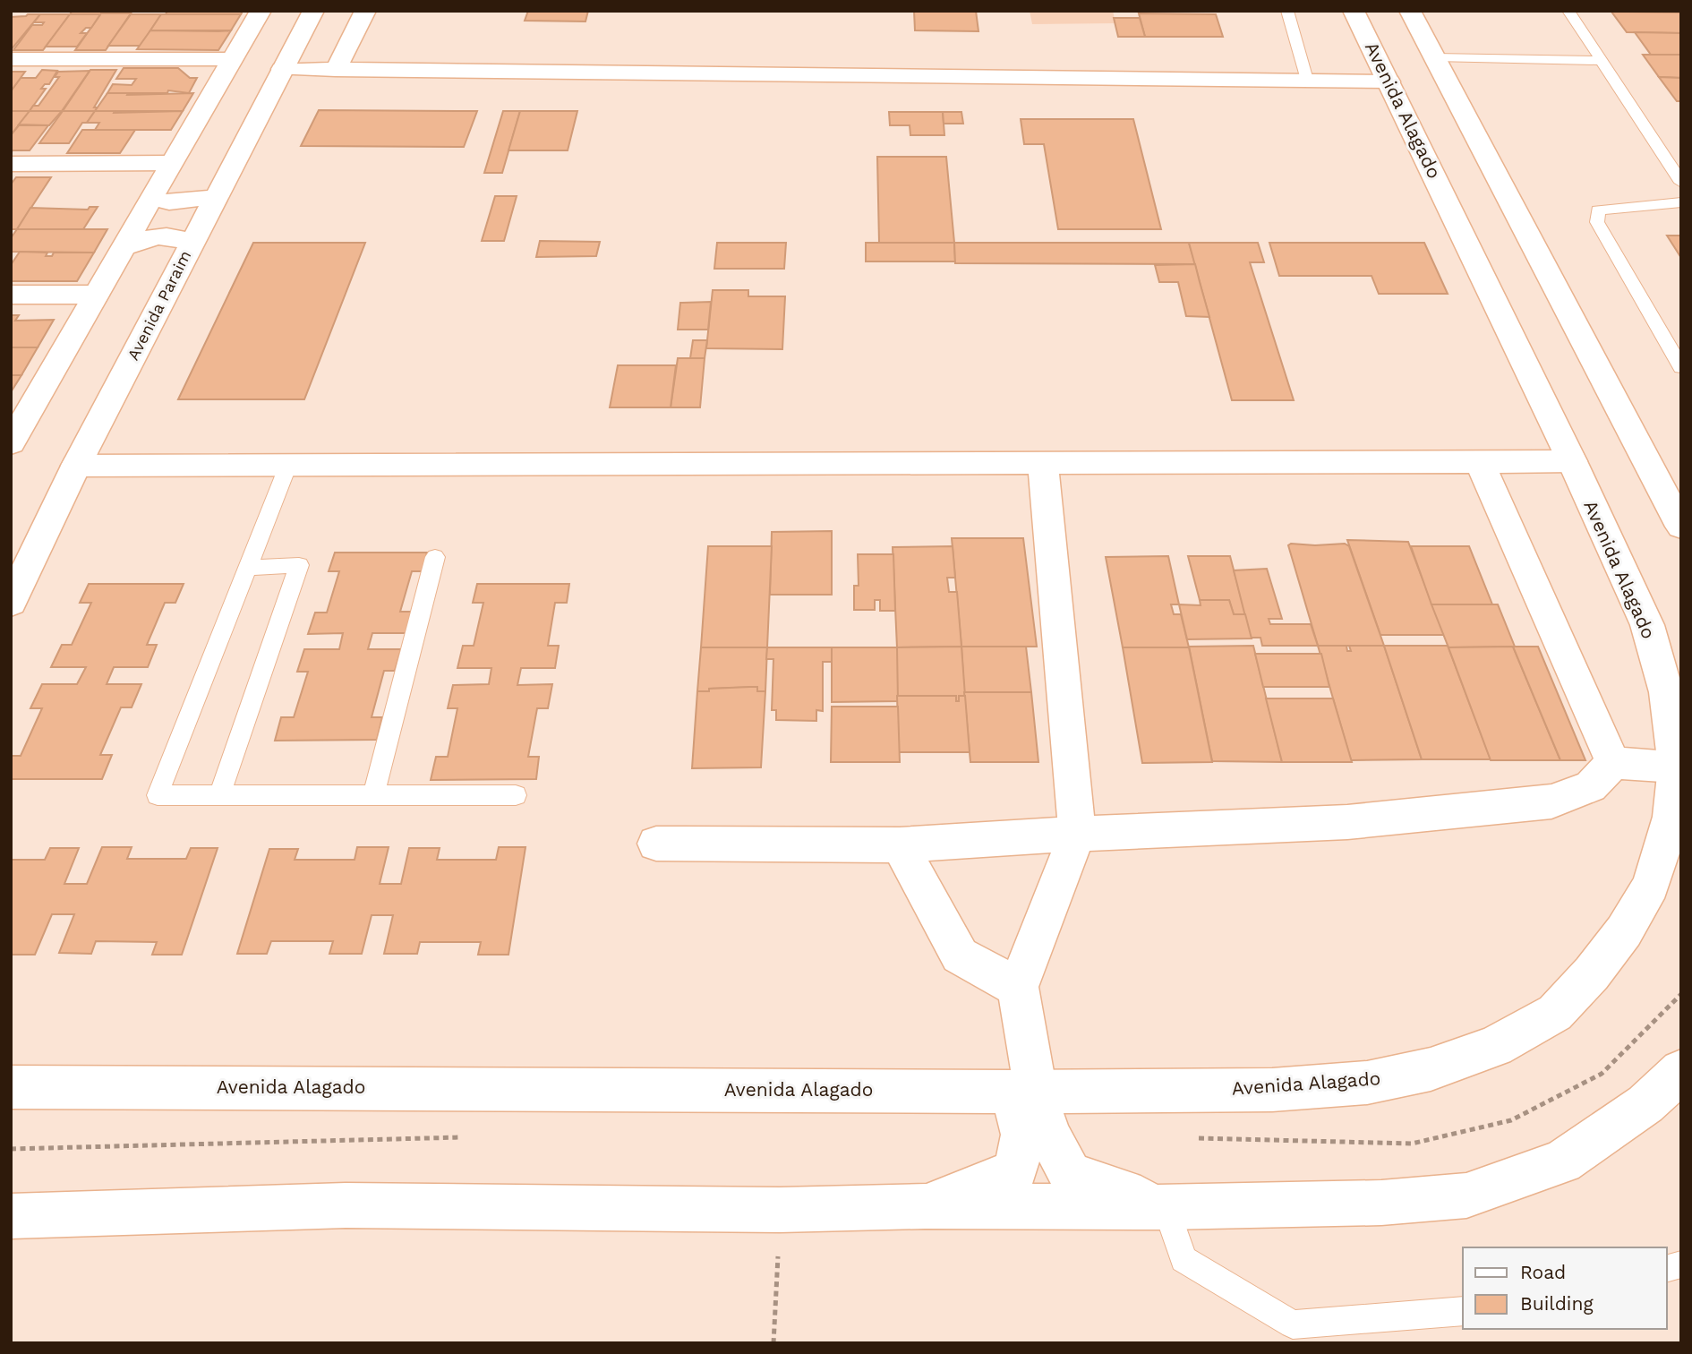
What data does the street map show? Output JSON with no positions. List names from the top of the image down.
{
  "streets": {
    "street": ["Avenida Alagado", "Avenida Paraim"]
  },
  "legend": ["Road", "Building"]
}
